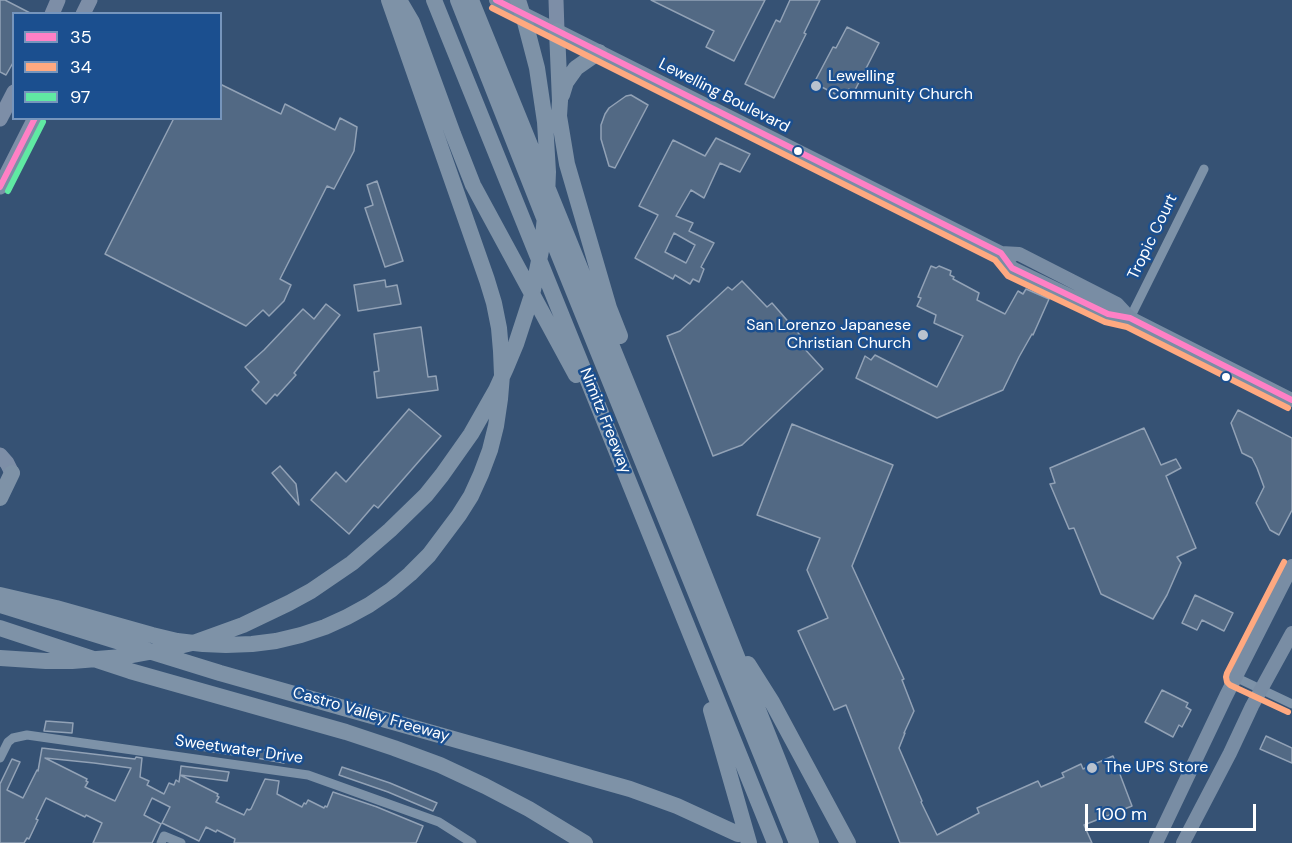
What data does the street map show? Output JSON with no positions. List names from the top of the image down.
{
  "streets": {
    "highway": ["Nimitz Freeway", "Castro Valley Freeway"],
    "main road": ["Lewelling Boulevard"],
    "street": ["Tropic Court", "Sweetwater Drive"]
  },
  "crossings": [
    ["Lewelling Boulevard", "Tropic Court"]
  ],
  "places": ["Lewelling Community Church", "San Lorenzo Japanese Christian Church", "The UPS Store"],
  "lines": ["transit line 35", "transit line 34", "transit line 97"],
  "legend": ["35", "34", "97"],
  "scale_bar": "100 m"
}
